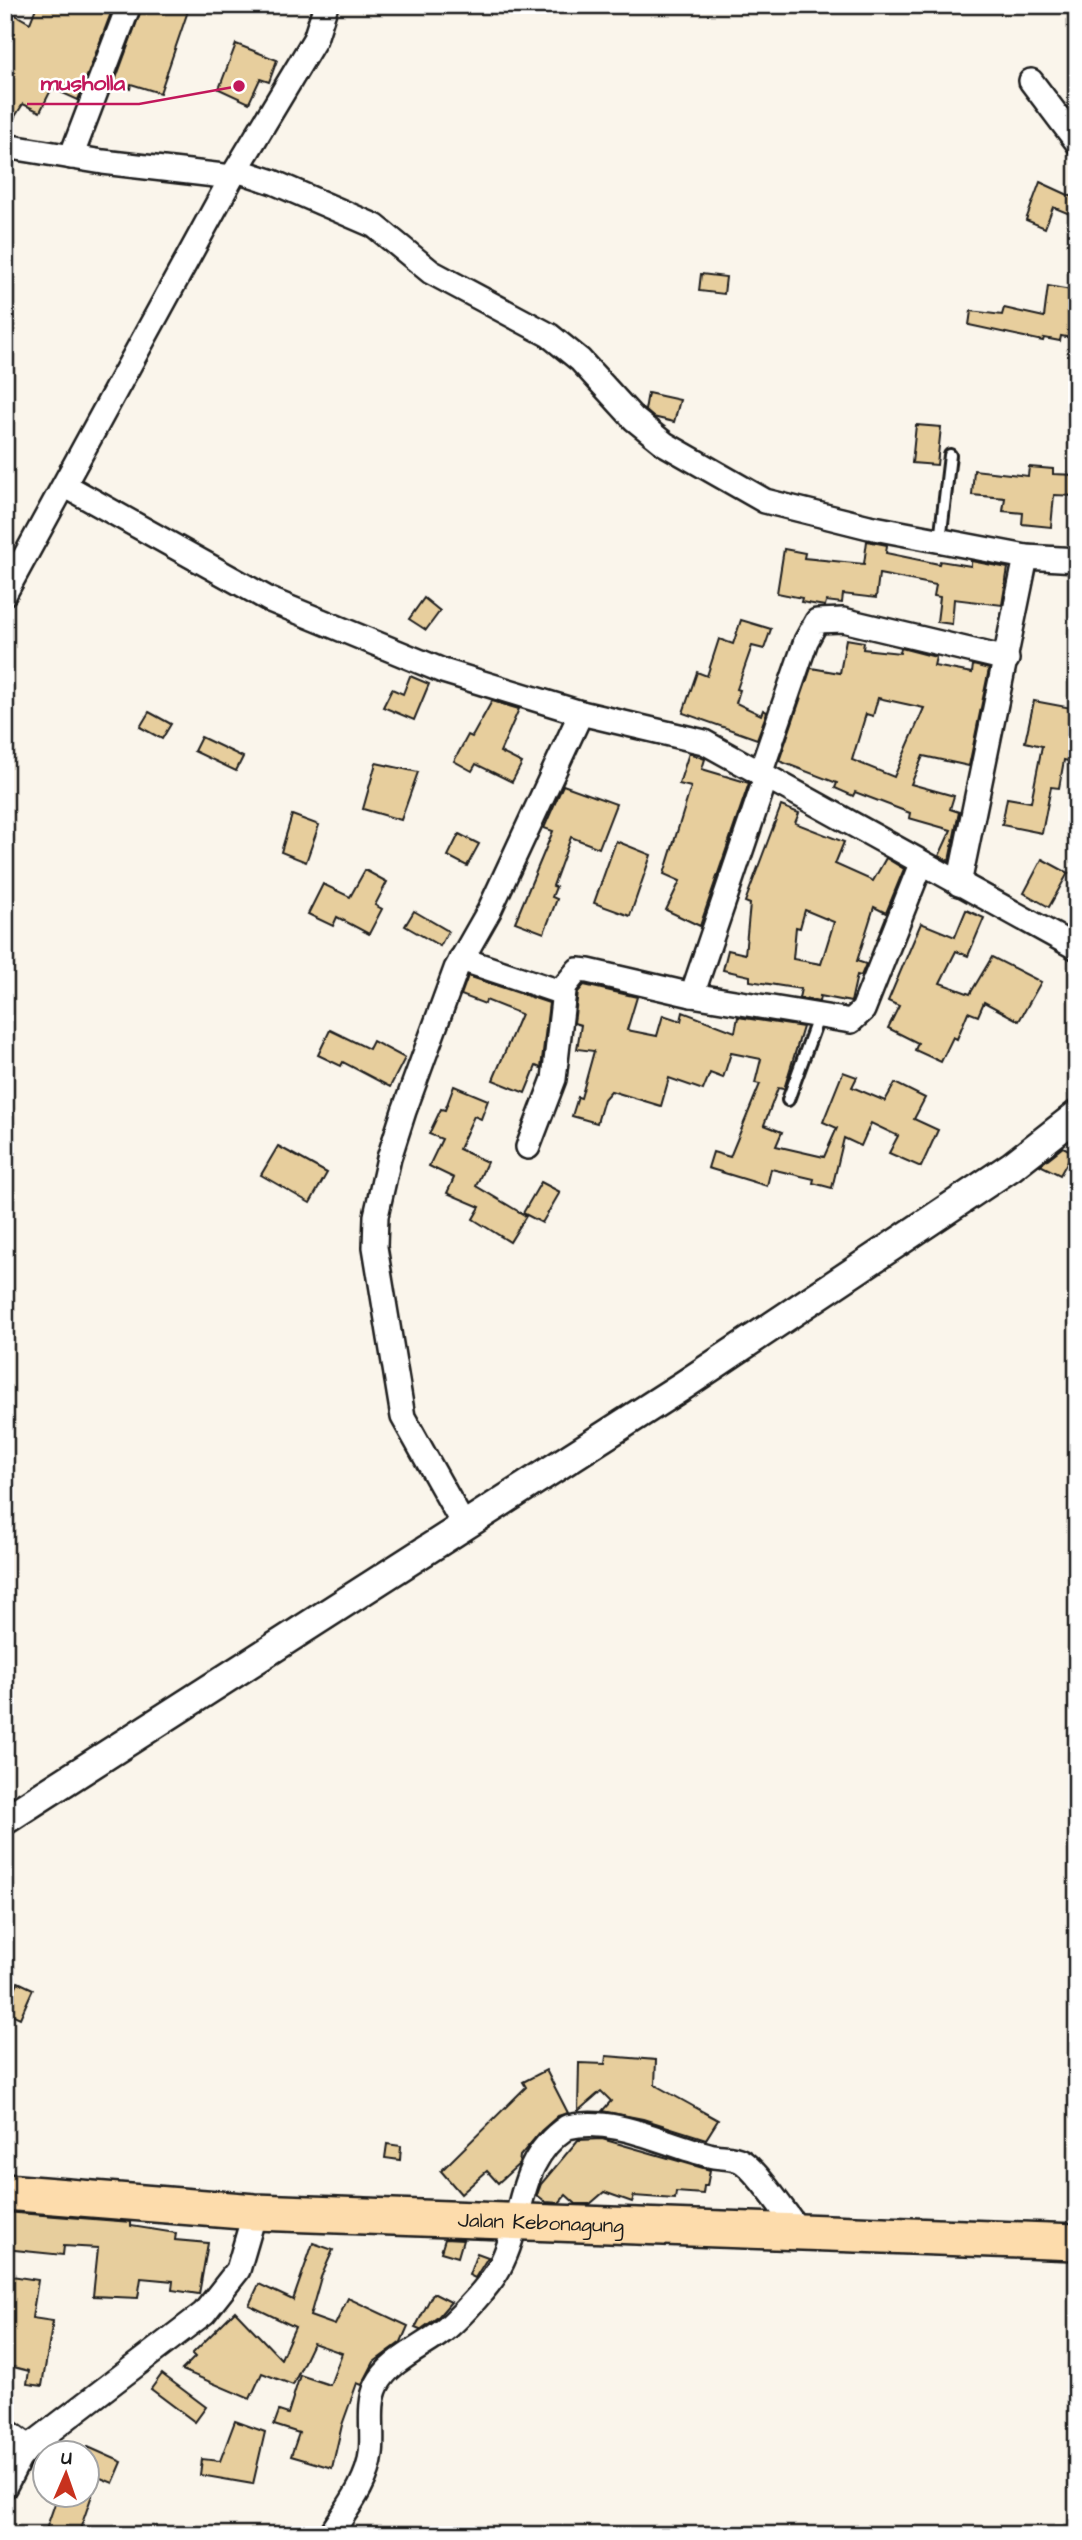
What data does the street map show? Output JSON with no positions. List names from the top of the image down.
{
  "streets": {
    "main road": ["Jalan Kebonagung"]
  },
  "places": ["musholla"],
  "north": "top"
}
